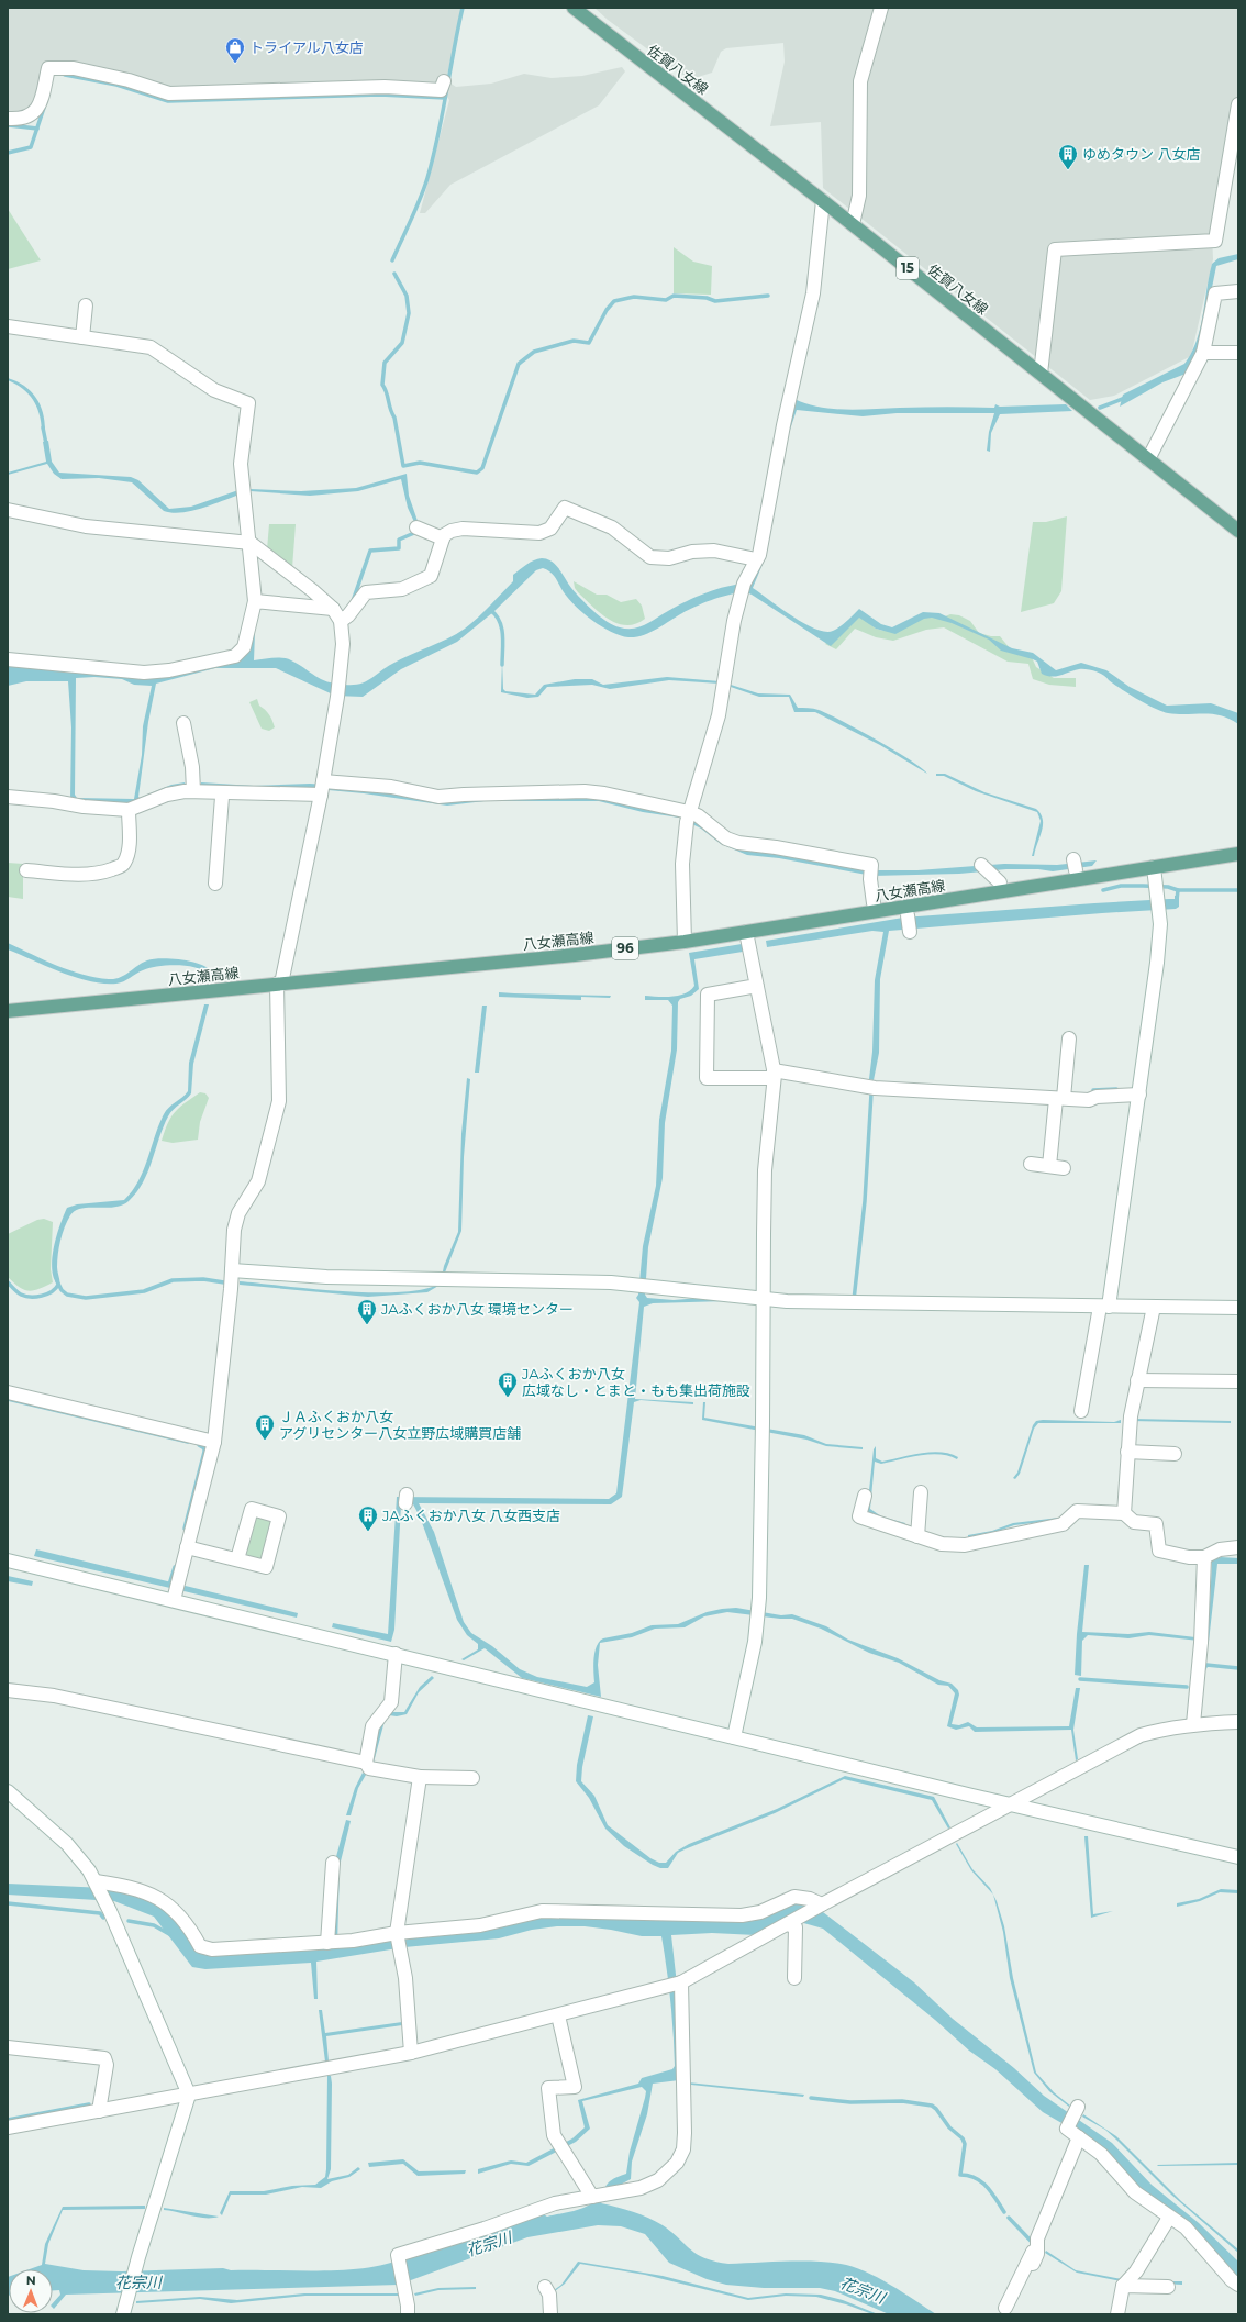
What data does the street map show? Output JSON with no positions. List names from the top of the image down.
{
  "streets": {
    "main road": [
      "佐賀八女線",
      "15",
      "八女瀬高線",
      "96"
    ]
  },
  "water": ["花宗川"],
  "places": {
    "shop": ["トライアル八女店"],
    "building": [
      "ゆめタウン 八女店",
      "JAふくおか八女 環境センター",
      "JAふくおか八女 広域なし・とまと・もも集出荷施設",
      "ＪＡふくおか八女 アグリセンター八女立野広域購買店舗",
      "JAふくおか八女 八女西支店"
    ]
  },
  "north": "top"
}
